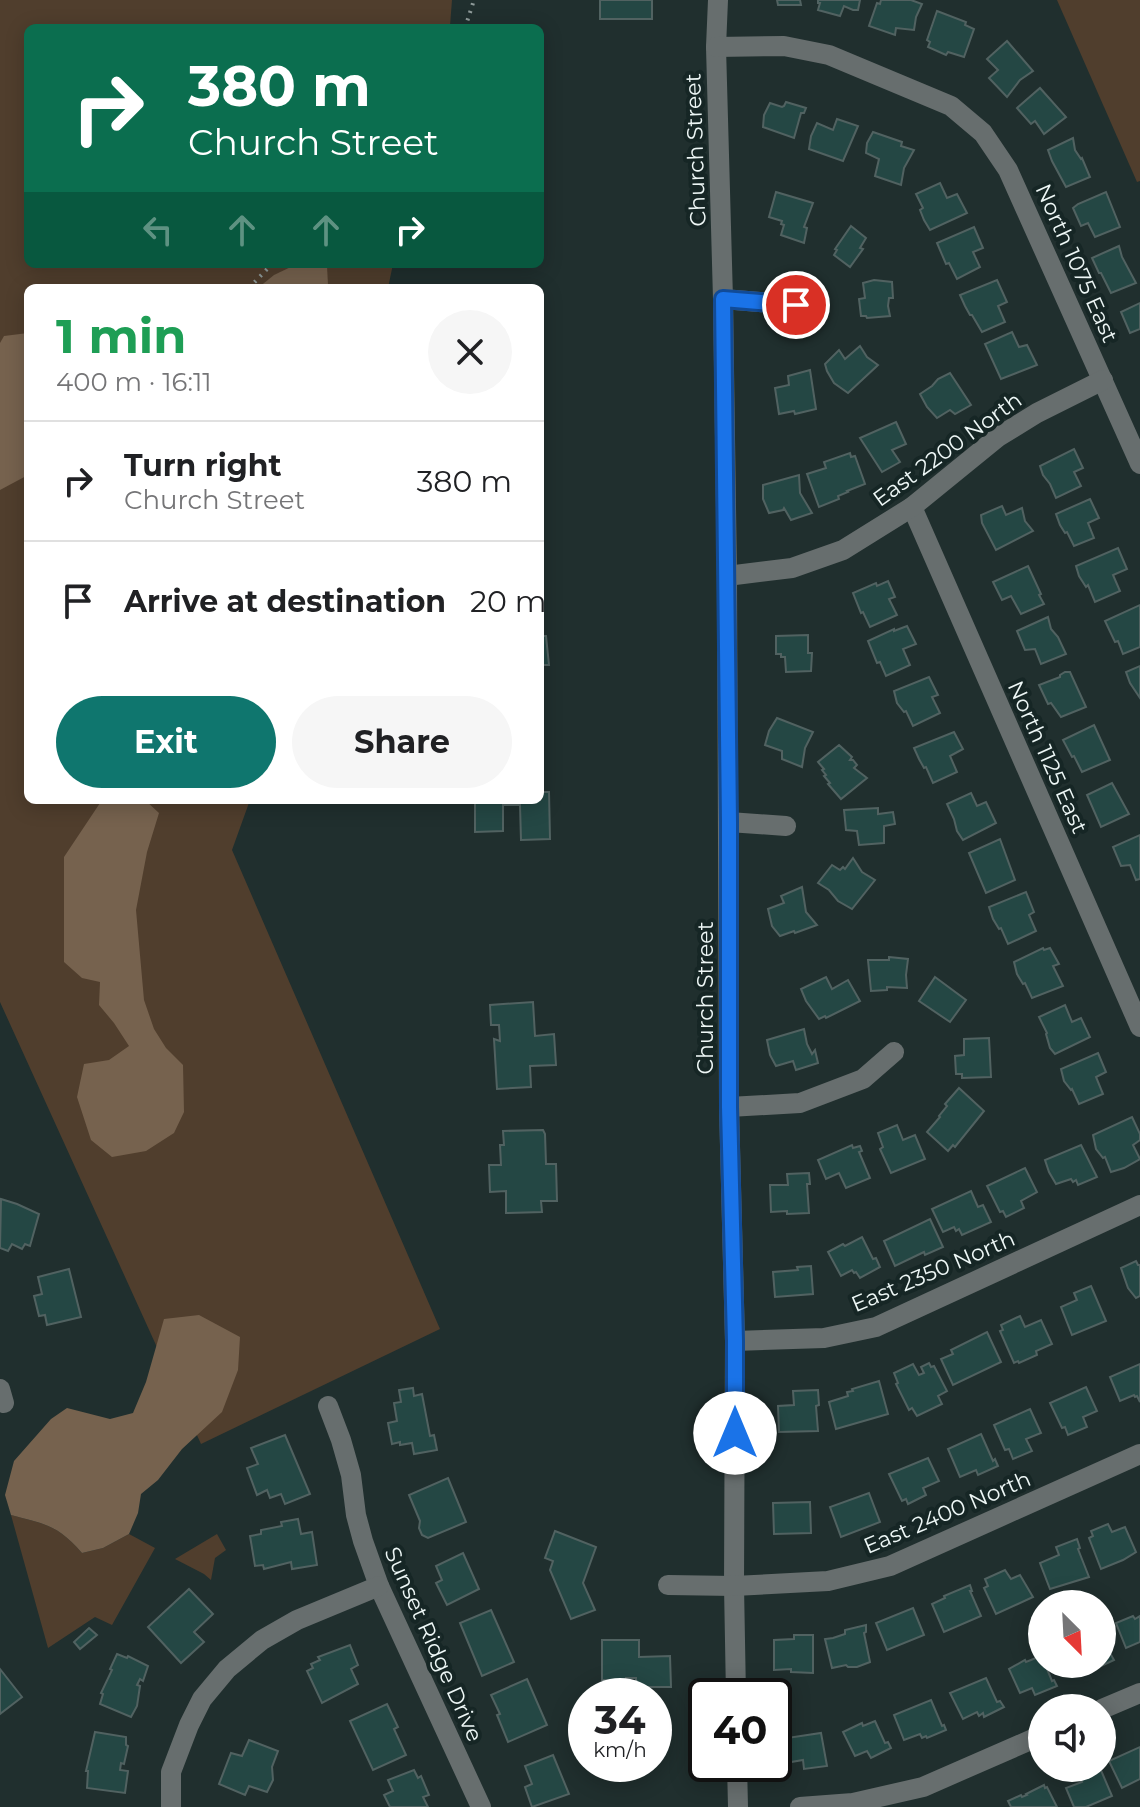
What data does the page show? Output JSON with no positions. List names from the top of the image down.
{
  "streets": {
    "street": [
      "Church Street",
      "North 1075 East",
      "East 2200 North",
      "North 1125 East",
      "East 2350 North",
      "East 2400 North",
      "Sunset Ridge Drive"
    ]
  },
  "crossings": [
    ["Church Street", "North 1075 East"],
    ["Church Street", "East 2200 North"],
    ["Church Street", "East 2350 North"],
    ["Church Street", "East 2400 North"],
    ["North 1075 East", "East 2200 North"],
    ["East 2200 North", "North 1125 East"]
  ],
  "north": "bottom right",
  "page": {
    "turn": ["380 m", "Church Street"],
    "heading": ["1 min", "400 m · 16:11"],
    "list": [
      {
        "name": "Turn right",
        "note": "Church Street",
        "value": "380 m"
      },
      {
        "name": "Arrive at destination",
        "value": "20 m"
      }
    ],
    "buttons": ["Exit", "Share"],
    "speed": "34 km/h",
    "limit": "40"
  }
}
